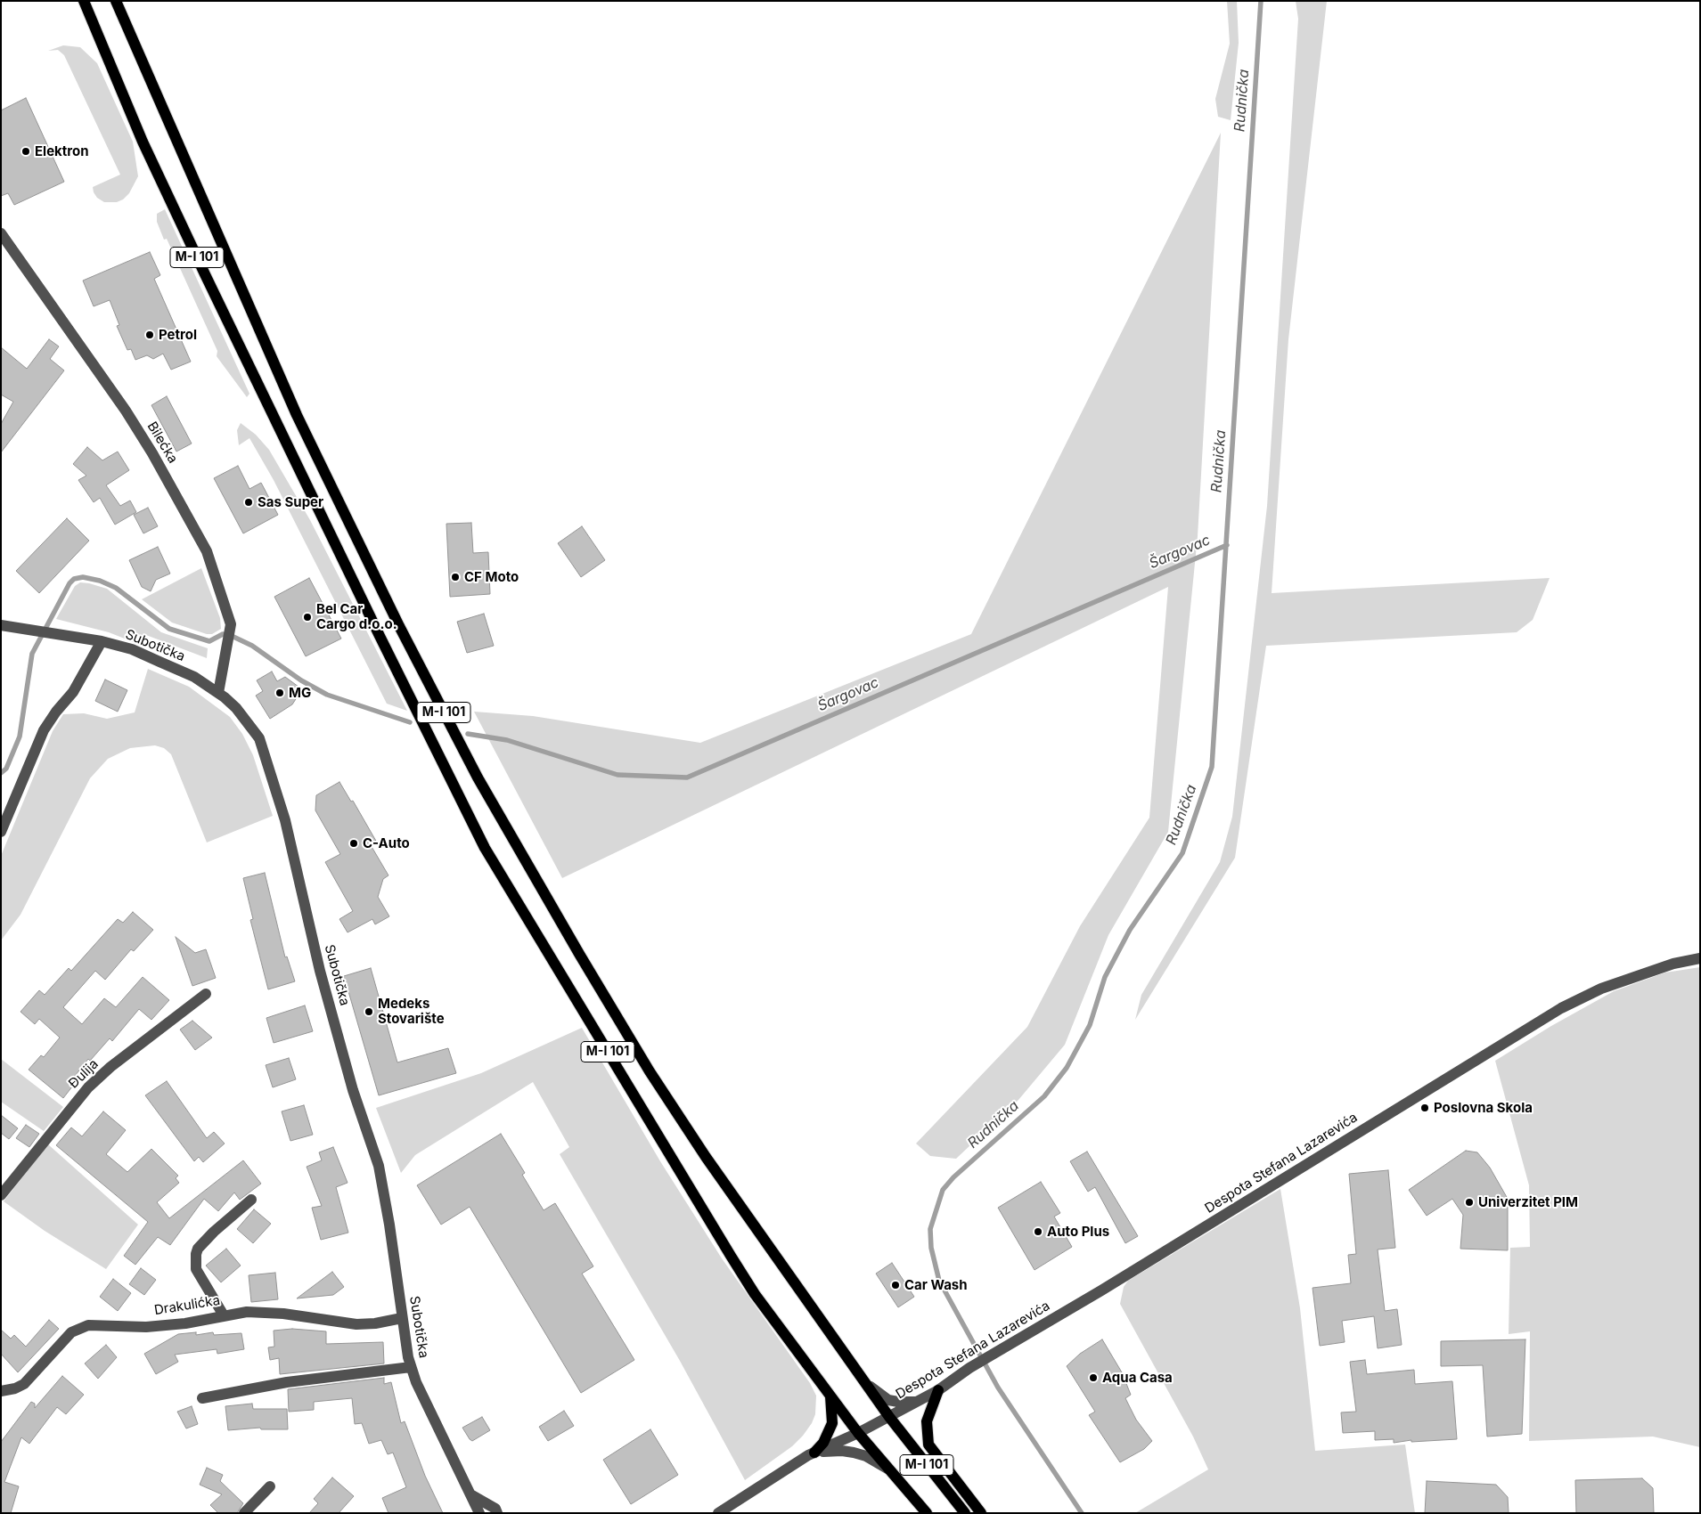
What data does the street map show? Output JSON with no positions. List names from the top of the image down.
{
  "streets": {
    "main road": ["M-I 101"],
    "street": [
      "Bilećka",
      "Subotička",
      "Đulija",
      "Despota Stefana Lazarevića",
      "Drakulićka"
    ]
  },
  "crossings": [
    ["M-I 101", "Despota Stefana Lazarevića"],
    ["Bilećka", "Subotička"],
    ["Subotička", "Drakulićka"]
  ],
  "water": ["Rudnička", "Šargovac"],
  "places": [
    "Elektron",
    "Petrol",
    "Sas Super",
    "CF Moto",
    "Bel Car Cargo d.o.o.",
    "MG",
    "C-Auto",
    "Medeks Stovarište",
    "Poslovna Skola",
    "Univerzitet PIM",
    "Auto Plus",
    "Car Wash",
    "Aqua Casa"
  ]
}
